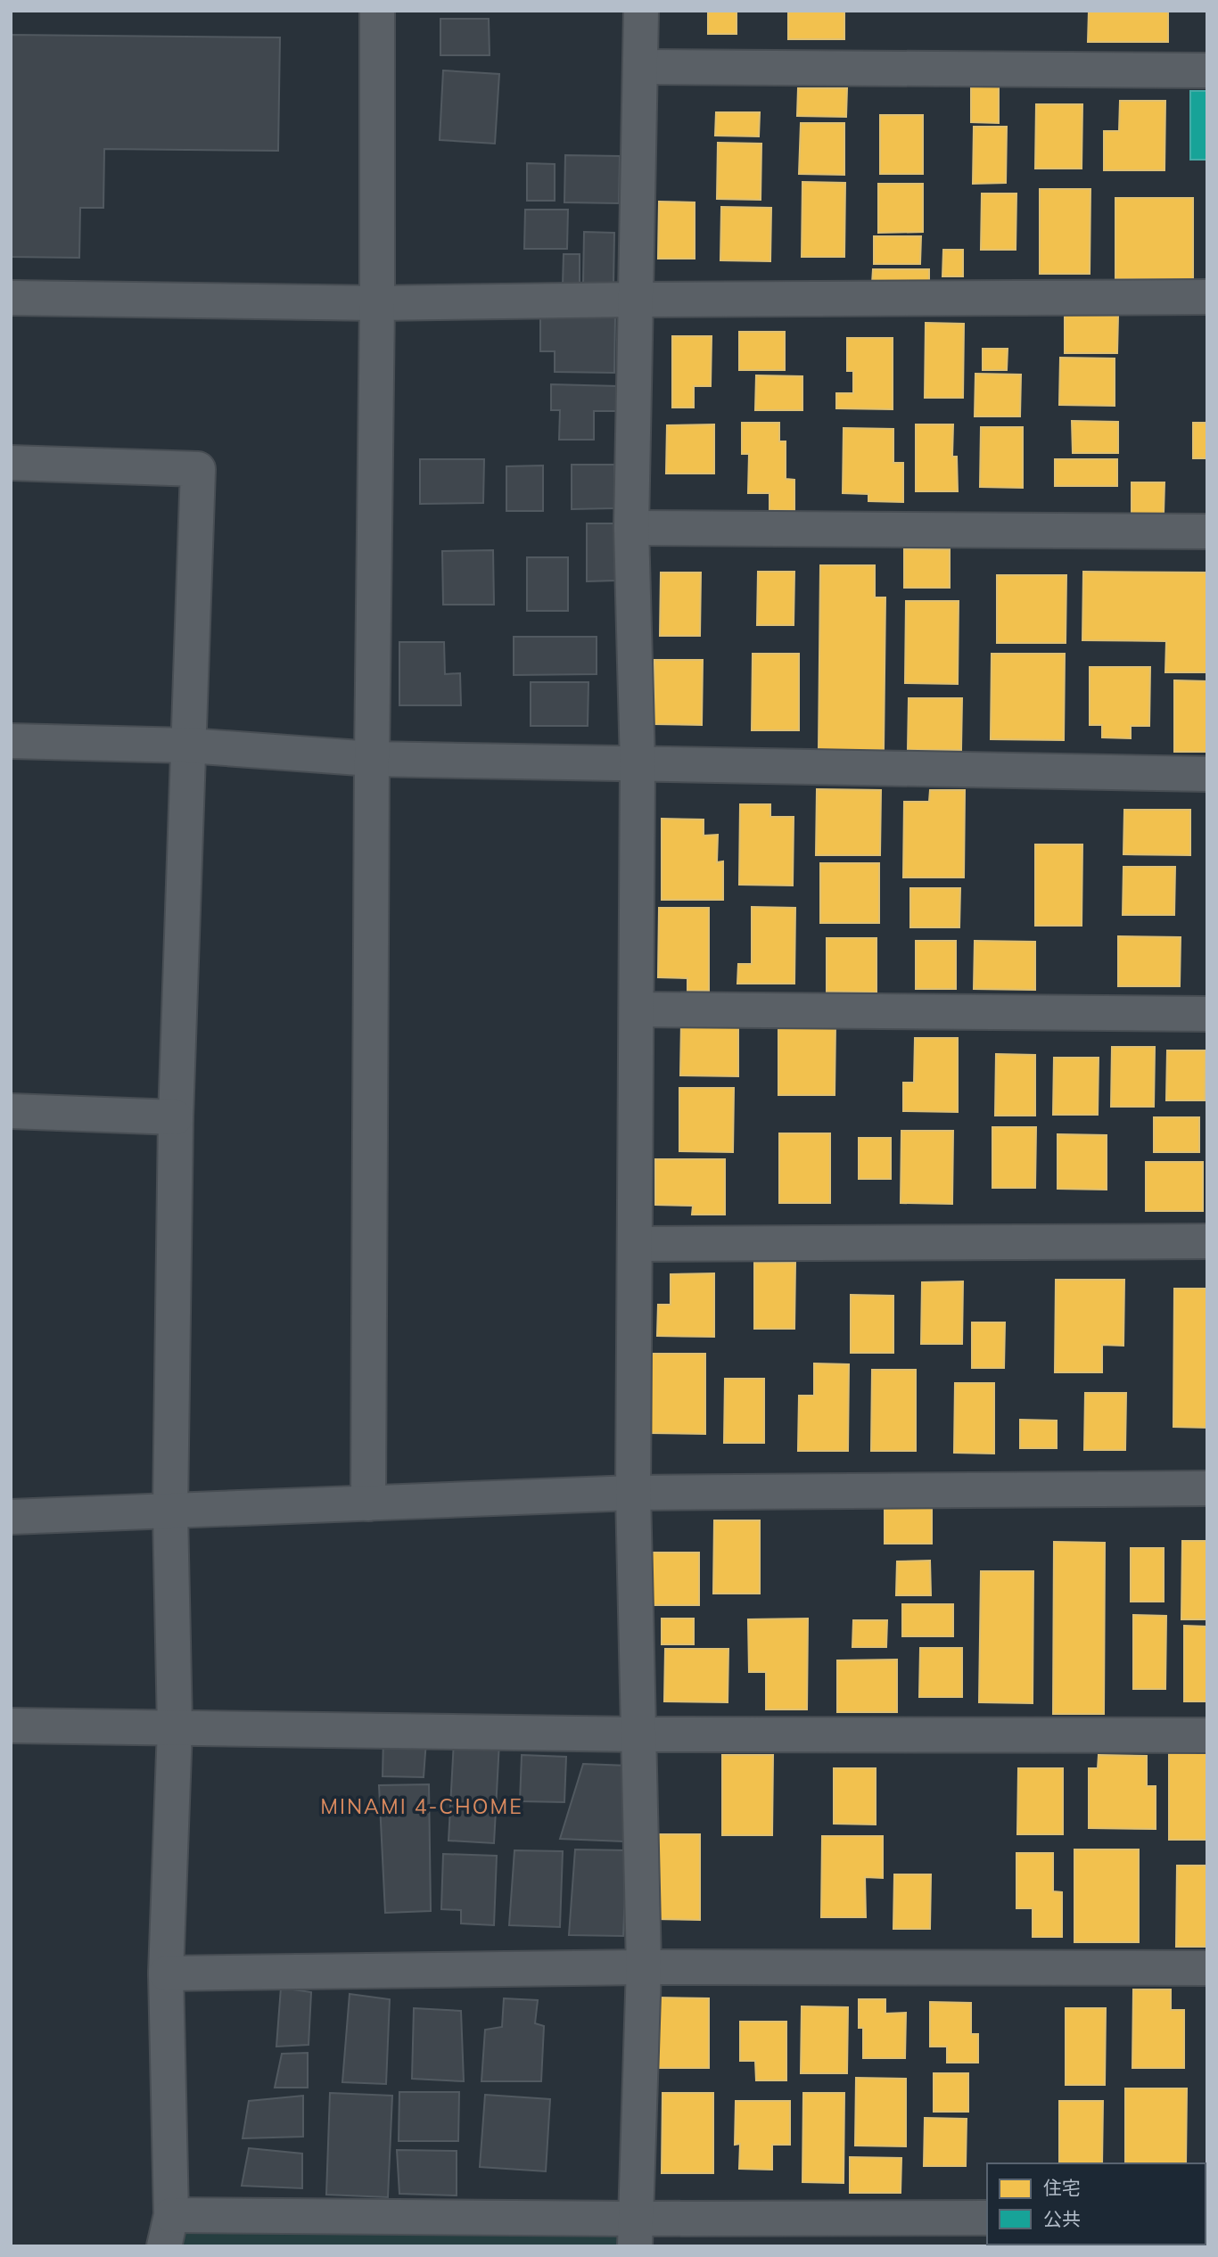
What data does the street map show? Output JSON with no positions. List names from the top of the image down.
{
  "districts": ["MINAMI 4-CHOME"],
  "legend": ["住宅", "公共"]
}
